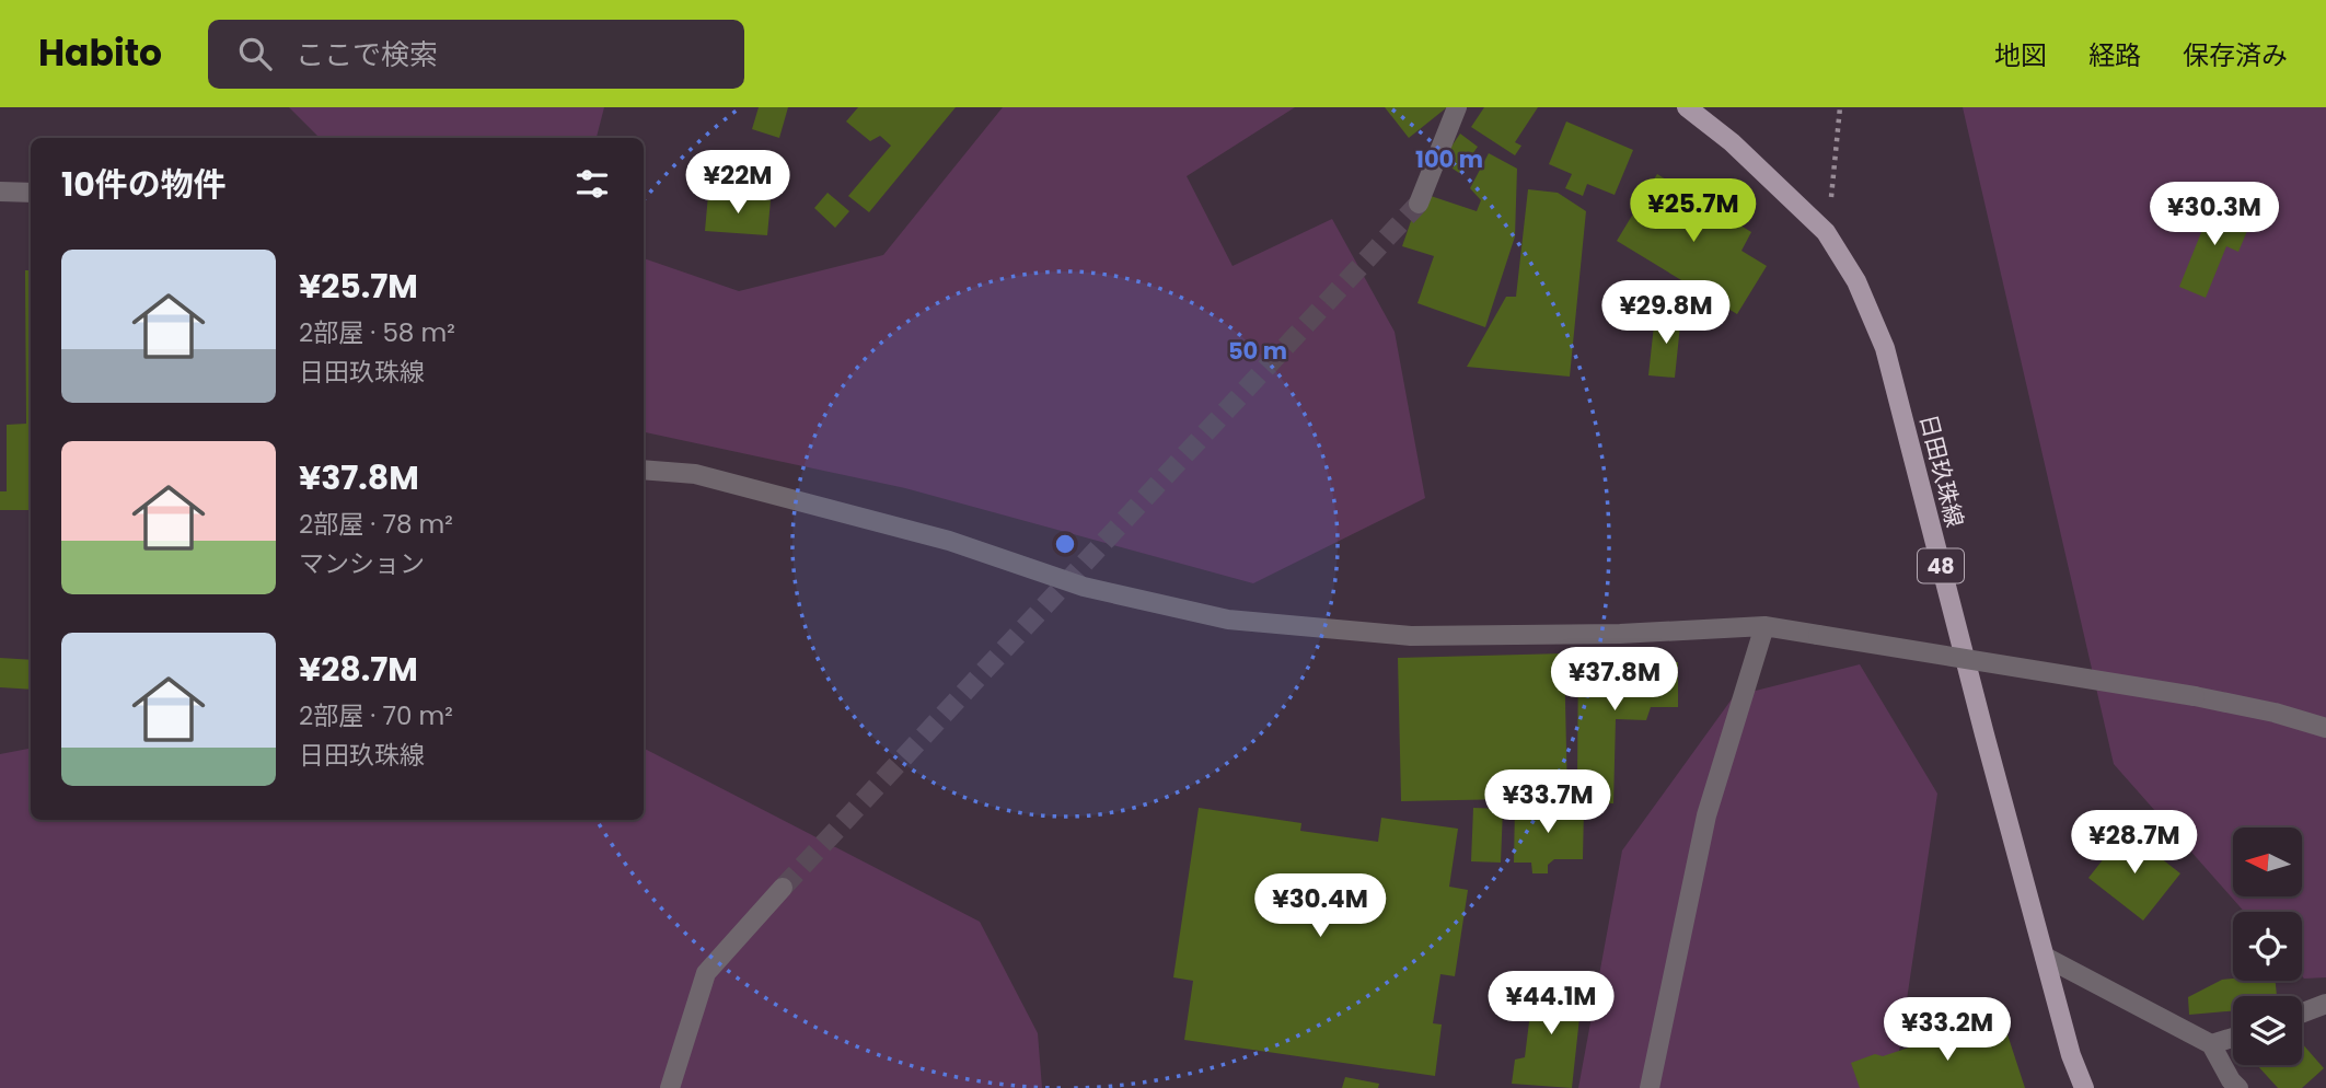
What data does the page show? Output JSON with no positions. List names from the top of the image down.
{
  "streets": {
    "main road": ["日田玖珠線", "48"]
  },
  "north": "left",
  "page": {
    "header": "Habito",
    "search": "ここで検索",
    "nav": ["地図", "経路", "保存済み"],
    "heading": "10件の物件",
    "price": [
      "¥22M",
      "¥25.7M",
      "¥30.3M",
      "¥29.8M",
      "¥37.8M",
      "¥33.7M",
      "¥28.7M",
      "¥30.4M",
      "¥44.1M",
      "¥33.2M"
    ],
    "list": [
      {
        "name": "¥25.7M",
        "note": "2部屋 · 58 m² · 日田玖珠線"
      },
      {
        "name": "¥37.8M",
        "note": "2部屋 · 78 m² · マンション"
      },
      {
        "name": "¥28.7M",
        "note": "2部屋 · 70 m² · 日田玖珠線"
      }
    ]
  },
  "rings": ["100 m", "50 m"]
}
